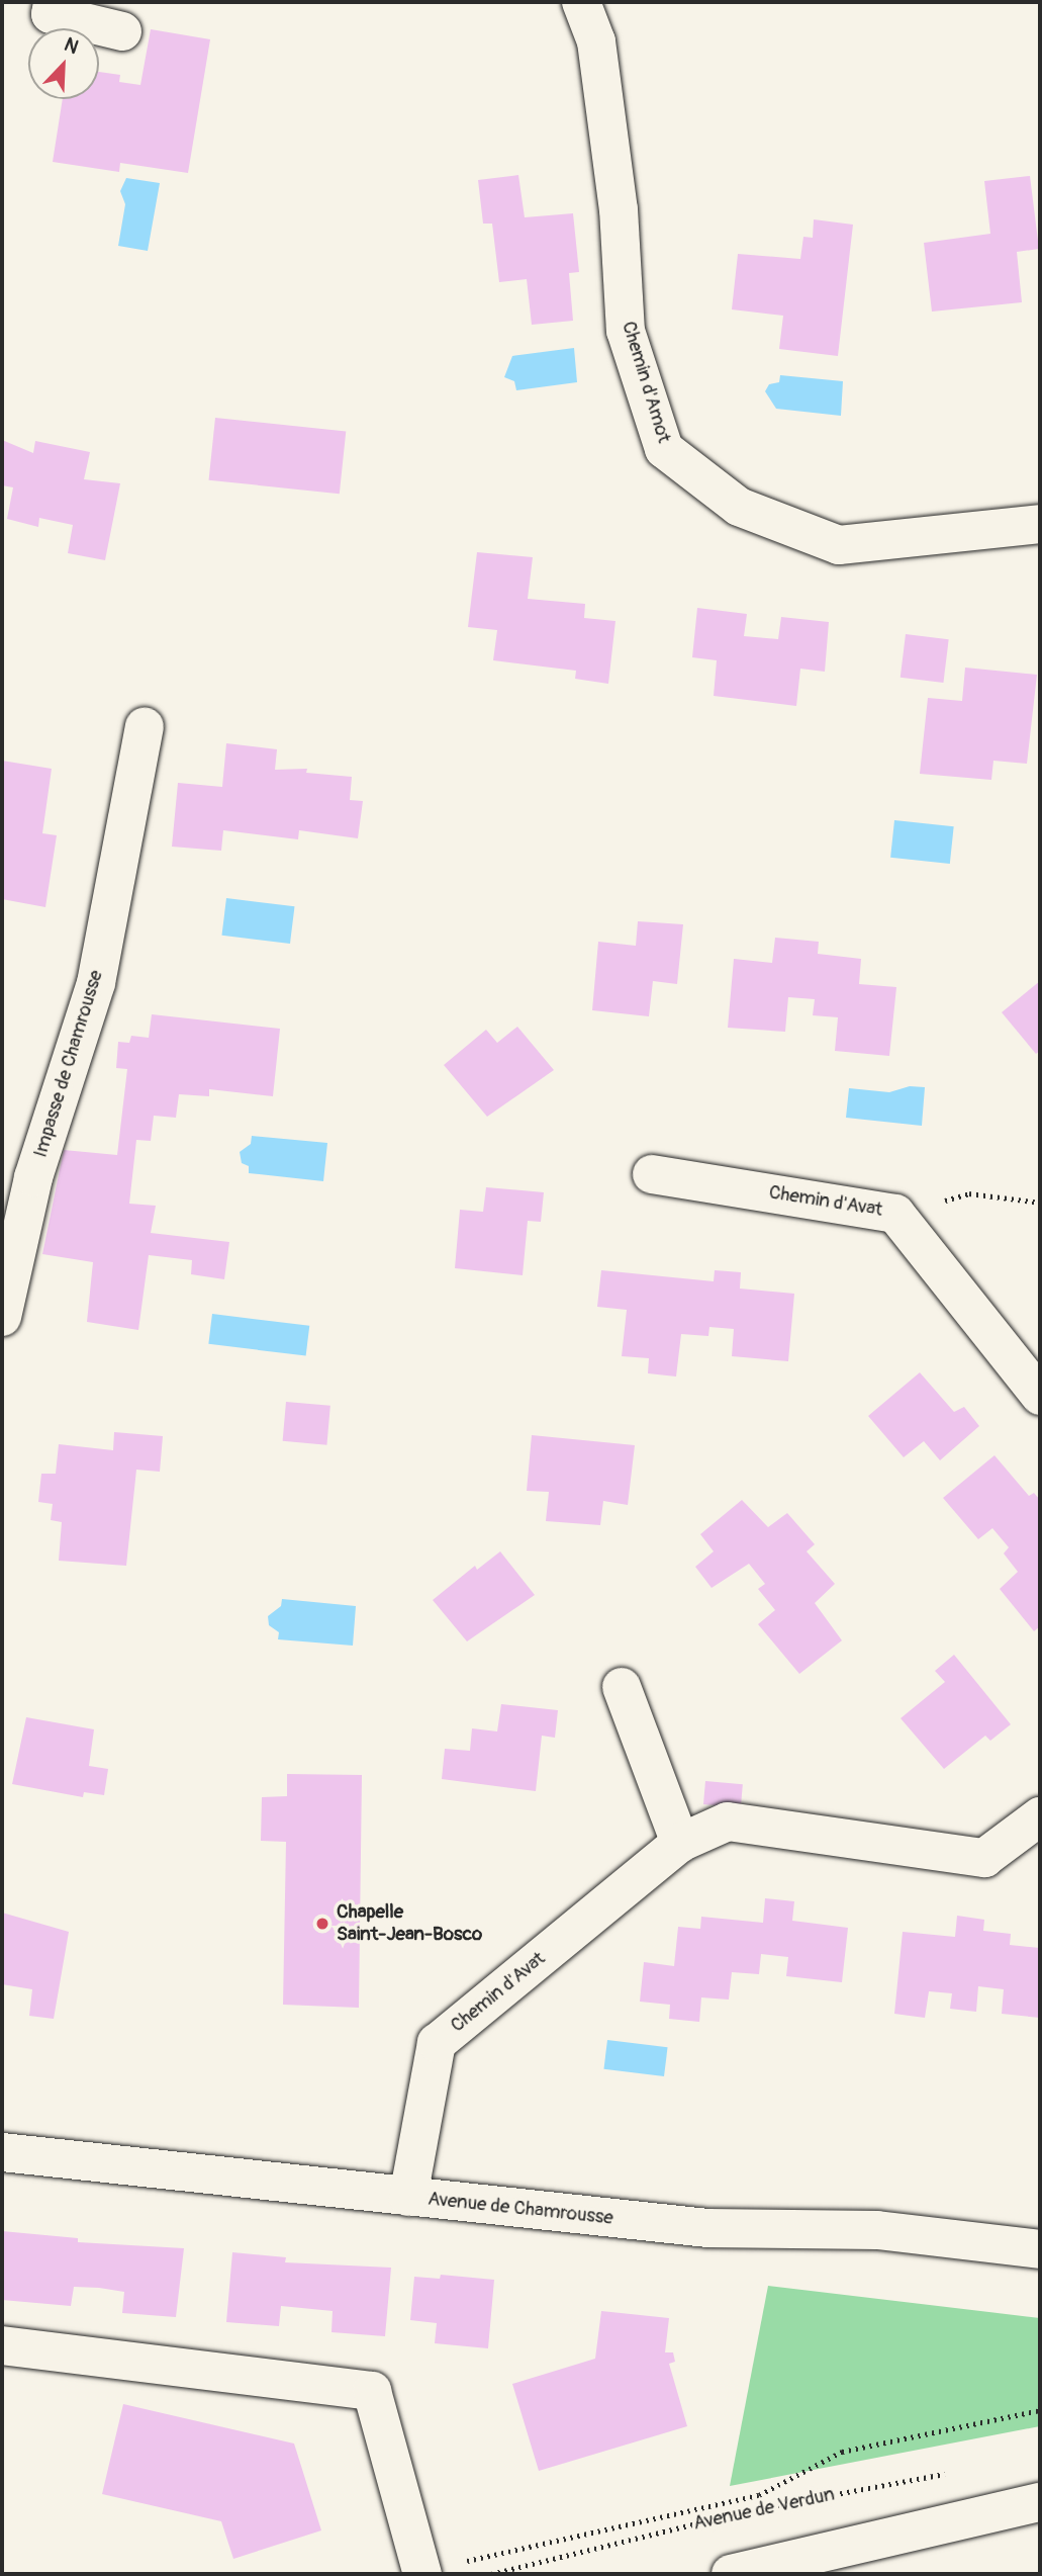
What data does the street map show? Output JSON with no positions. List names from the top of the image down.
{
  "streets": {
    "street": [
      "Chemin d'Amot",
      "Impasse de Chamrousse",
      "Chemin d'Avat",
      "Avenue de Chamrousse"
    ],
    "path": ["Avenue de Verdun"]
  },
  "crossings": [
    ["Chemin d'Avat", "Avenue de Chamrousse"]
  ],
  "places": ["Chapelle Saint-Jean-Bosco"],
  "north": "top right"
}
